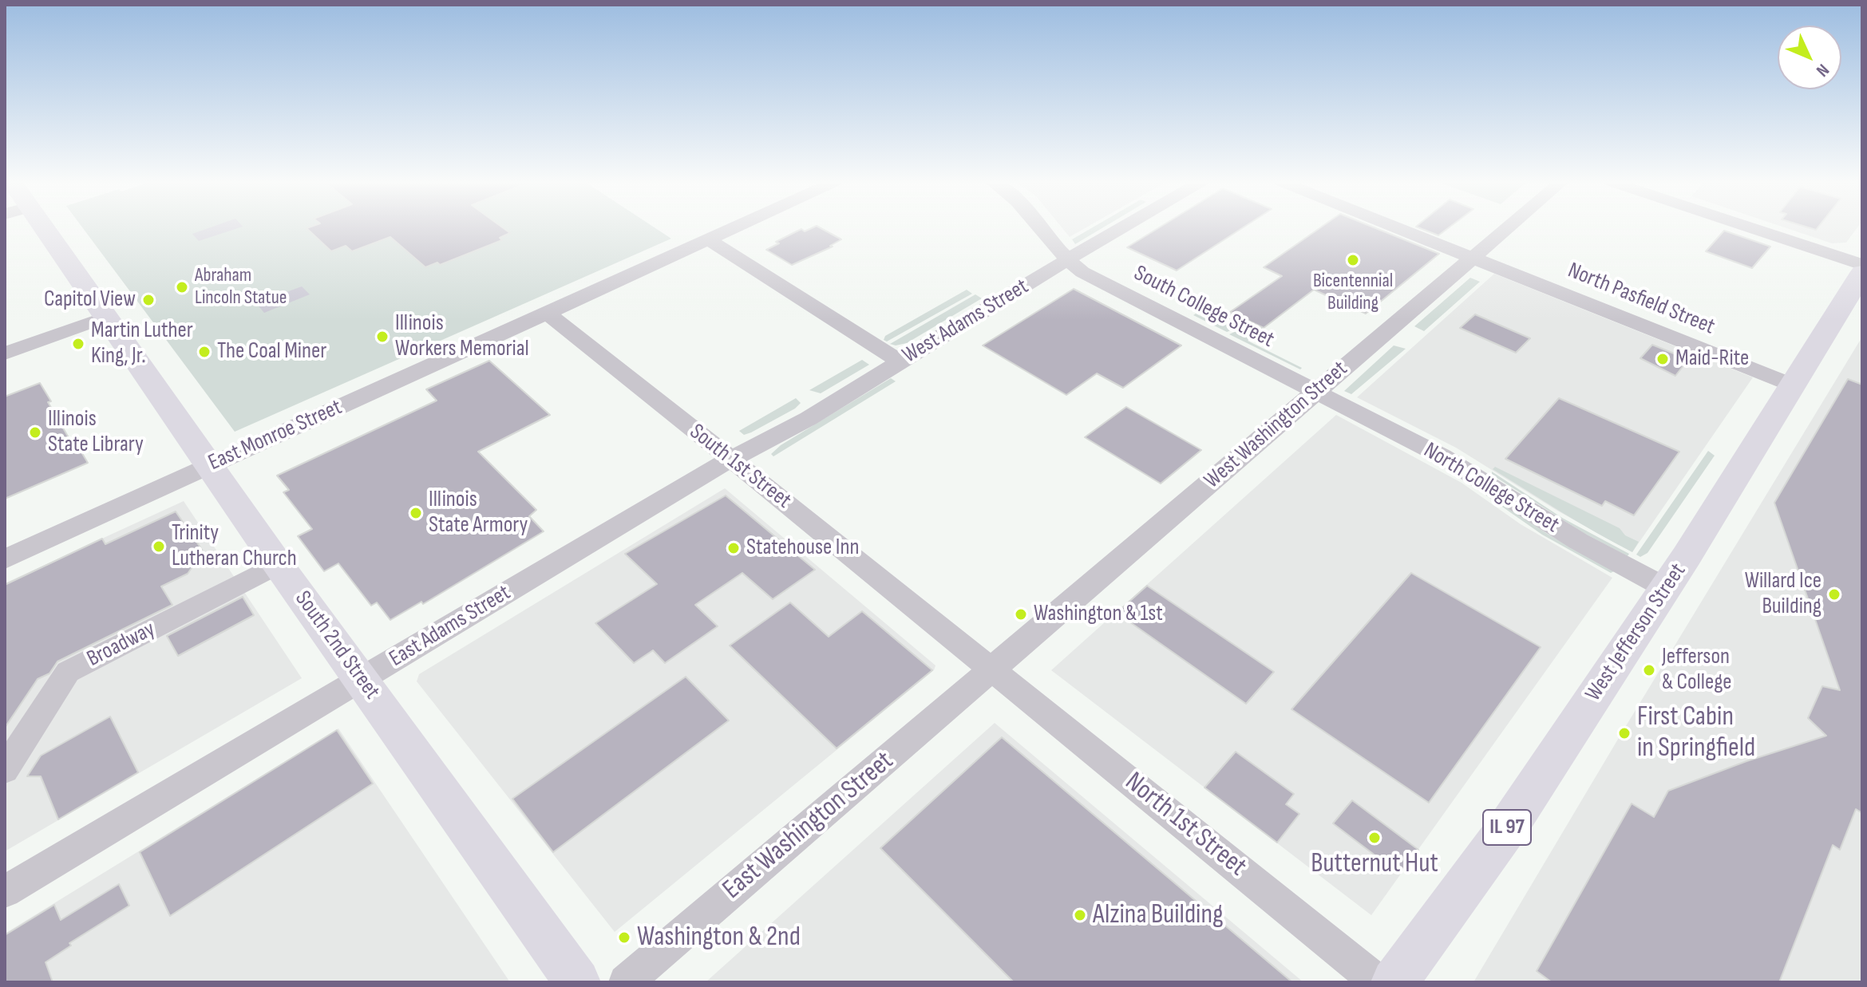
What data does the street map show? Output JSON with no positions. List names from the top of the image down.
{
  "streets": {
    "main road": ["West Jefferson Street", "South 2nd Street", "IL 97"],
    "street": [
      "North Pasfield Street",
      "South College Street",
      "West Adams Street",
      "West Washington Street",
      "East Monroe Street",
      "South 1st Street",
      "North College Street",
      "East Adams Street",
      "Broadway",
      "North 1st Street",
      "East Washington Street"
    ]
  },
  "crossings": [
    ["North Pasfield Street", "West Washington Street"],
    ["North Pasfield Street", "West Jefferson Street"],
    ["South College Street", "West Adams Street"],
    ["South College Street", "West Washington Street"],
    ["South College Street", "North College Street"],
    ["West Adams Street", "South 1st Street"],
    ["West Adams Street", "East Adams Street"],
    ["West Washington Street", "South 1st Street"],
    ["West Washington Street", "North College Street"],
    ["West Washington Street", "North 1st Street"],
    ["West Washington Street", "East Washington Street"],
    ["East Monroe Street", "South 1st Street"],
    ["East Monroe Street", "South 2nd Street"],
    ["South 1st Street", "East Adams Street"],
    ["South 1st Street", "North 1st Street"],
    ["South 1st Street", "East Washington Street"],
    ["North College Street", "West Jefferson Street"],
    ["East Adams Street", "South 2nd Street"],
    ["Broadway", "South 2nd Street"],
    ["North 1st Street", "East Washington Street"]
  ],
  "places": [
    "Bicentennial Building",
    "Abraham Lincoln Statue",
    "Capitol View",
    "Illinois Workers Memorial",
    "Martin Luther King, Jr.",
    "The Coal Miner",
    "Maid-Rite",
    "Illinois State Library",
    "Illinois State Armory",
    "Trinity Lutheran Church",
    "Statehouse Inn",
    "Willard Ice Building",
    "Washington & 1st",
    "Jefferson & College",
    "First Cabin in Springfield",
    "Butternut Hut",
    "Alzina Building",
    "Washington & 2nd"
  ],
  "north": "bottom right"
}
